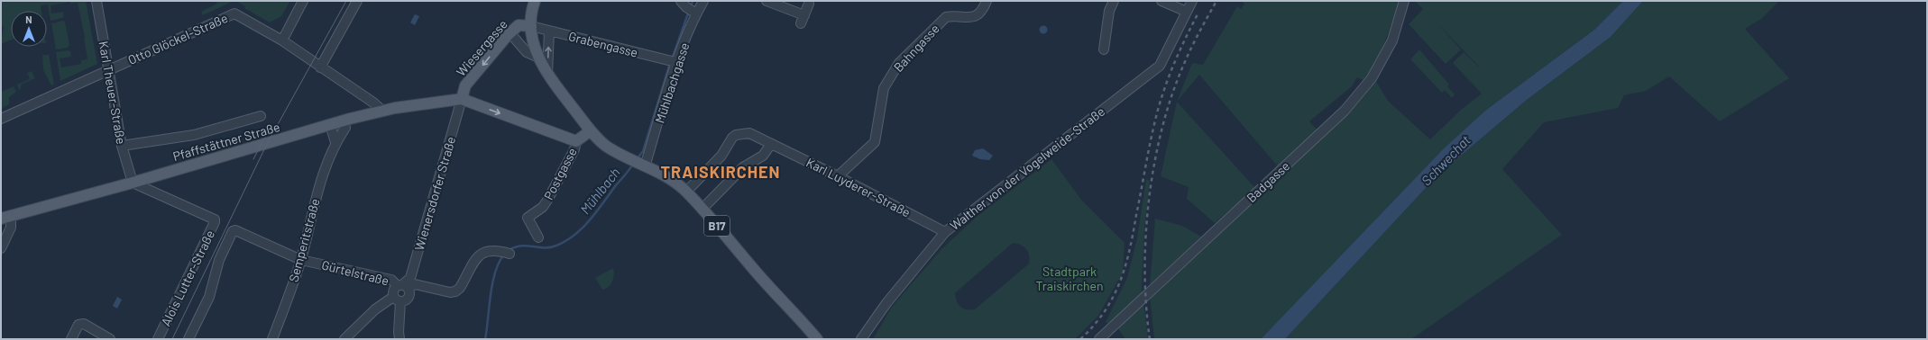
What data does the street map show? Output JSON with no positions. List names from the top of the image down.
{
  "streets": {
    "main road": ["Wiesergasse", "Pfaffstättner Straße", "B17"],
    "street": [
      "Otto Glöckel-Straße",
      "Grabengasse",
      "Bahngasse",
      "Mühlbachgasse",
      "Karl Theuer-Straße",
      "Walther von der Vogelweide-Straße",
      "Postgasse",
      "Badgasse",
      "Karl Luyderer-Straße",
      "Wienersdorfer Straße",
      "Semperitstraße",
      "Gürtelstraße",
      "Alois Lutter-Straße"
    ]
  },
  "crossings": [
    ["Otto Glöckel-Straße", "Karl Theuer-Straße"],
    ["Otto Glöckel-Straße", "Pfaffstättner Straße"],
    ["Grabengasse", "Wiesergasse"],
    ["Grabengasse", "Mühlbachgasse"],
    ["Grabengasse", "B17"],
    ["Wiesergasse", "Pfaffstättner Straße"],
    ["Wiesergasse", "Wienersdorfer Straße"],
    ["Wiesergasse", "B17"],
    ["Bahngasse", "Karl Luyderer-Straße"],
    ["Mühlbachgasse", "B17"],
    ["Karl Theuer-Straße", "Pfaffstättner Straße"],
    ["Karl Theuer-Straße", "Alois Lutter-Straße"],
    ["Pfaffstättner Straße", "Wienersdorfer Straße"],
    ["Pfaffstättner Straße", "Semperitstraße"],
    ["Pfaffstättner Straße", "Alois Lutter-Straße"],
    ["Walther von der Vogelweide-Straße", "Karl Luyderer-Straße"],
    ["Karl Luyderer-Straße", "B17"],
    ["Wienersdorfer Straße", "Gürtelstraße"],
    ["Semperitstraße", "Gürtelstraße"],
    ["Gürtelstraße", "Alois Lutter-Straße"]
  ],
  "one_way": ["Wiesergasse"],
  "districts": ["TRAISKIRCHEN"],
  "water": ["Schwechat", "Mühlbach"],
  "parks": ["Stadtpark Traiskirchen"],
  "north": "top"
}
